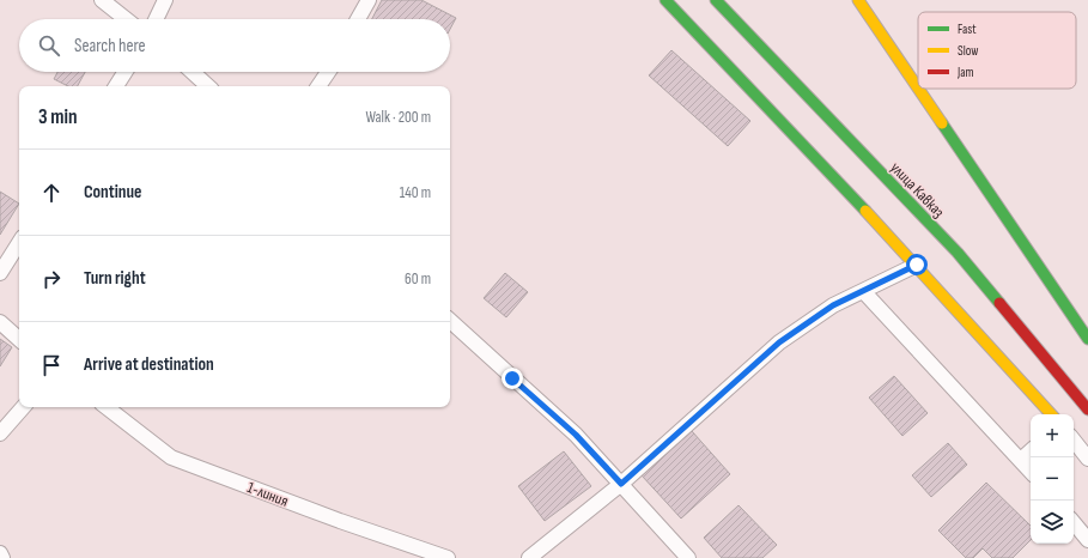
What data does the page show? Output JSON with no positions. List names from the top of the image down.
{
  "streets": {
    "main road": ["улица Кавказ"],
    "street": ["1-линия"]
  },
  "legend": ["Fast", "Slow", "Jam"],
  "page": {
    "search": "Search here",
    "heading": ["3 min", "Walk · 200 m"],
    "list": [
      ["Continue", "140 m"],
      ["Turn right", "60 m"],
      "Arrive at destination"
    ],
    "map_buttons": ["+", "−"]
  }
}
